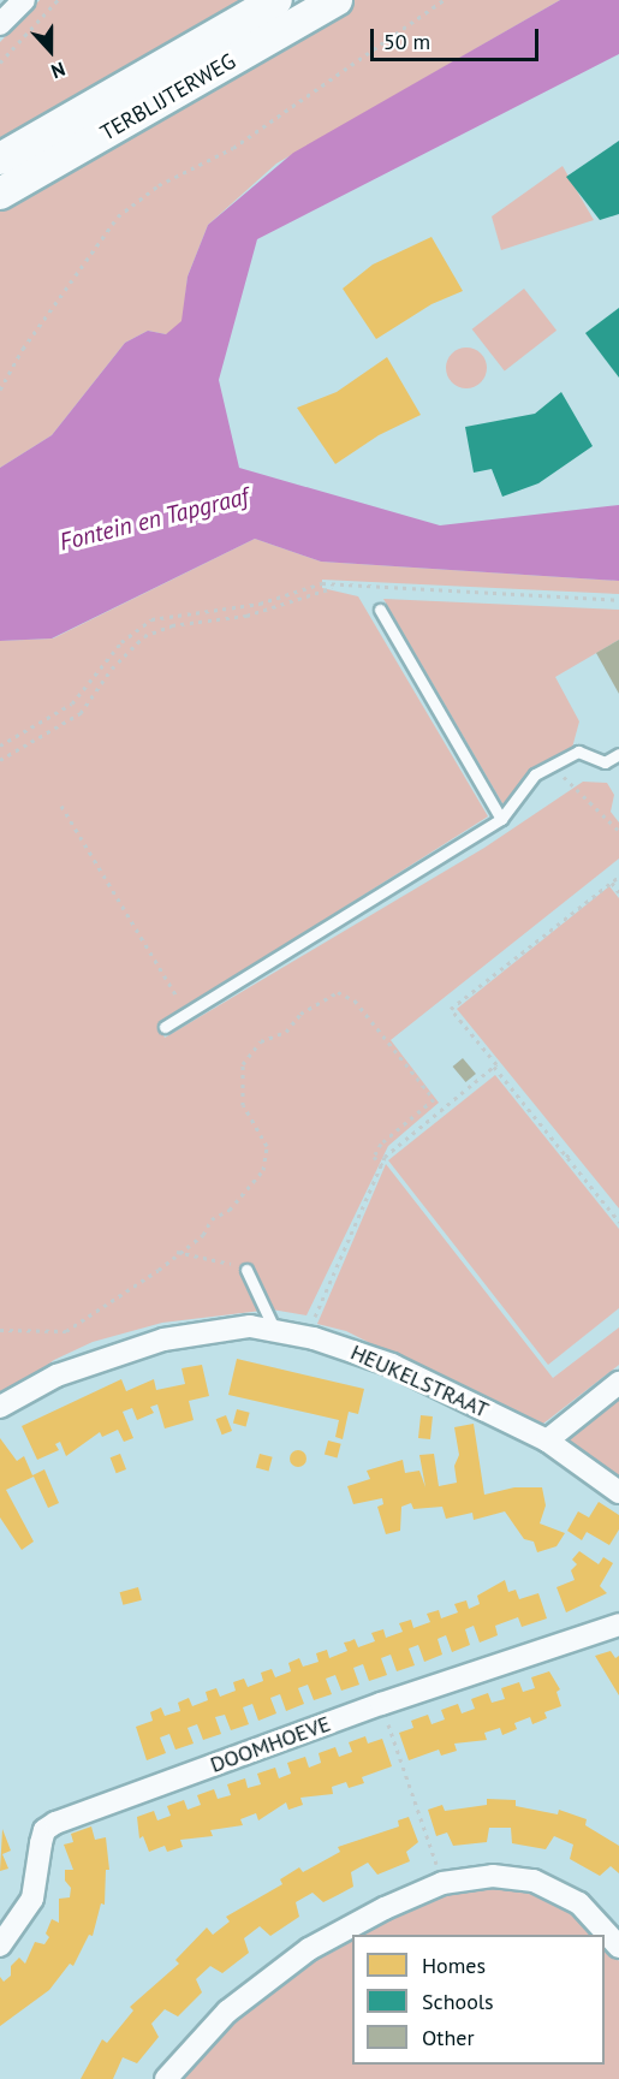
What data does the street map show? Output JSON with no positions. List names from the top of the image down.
{
  "streets": {
    "main road": ["TERBLIJTERWEG"],
    "street": ["HEUKELSTRAAT", "DOOMHOEVE"]
  },
  "water": ["Fontein en Tapgraaf"],
  "legend": ["Homes", "Schools", "Other"],
  "scale_bar": "50 m",
  "north": "bottom"
}
